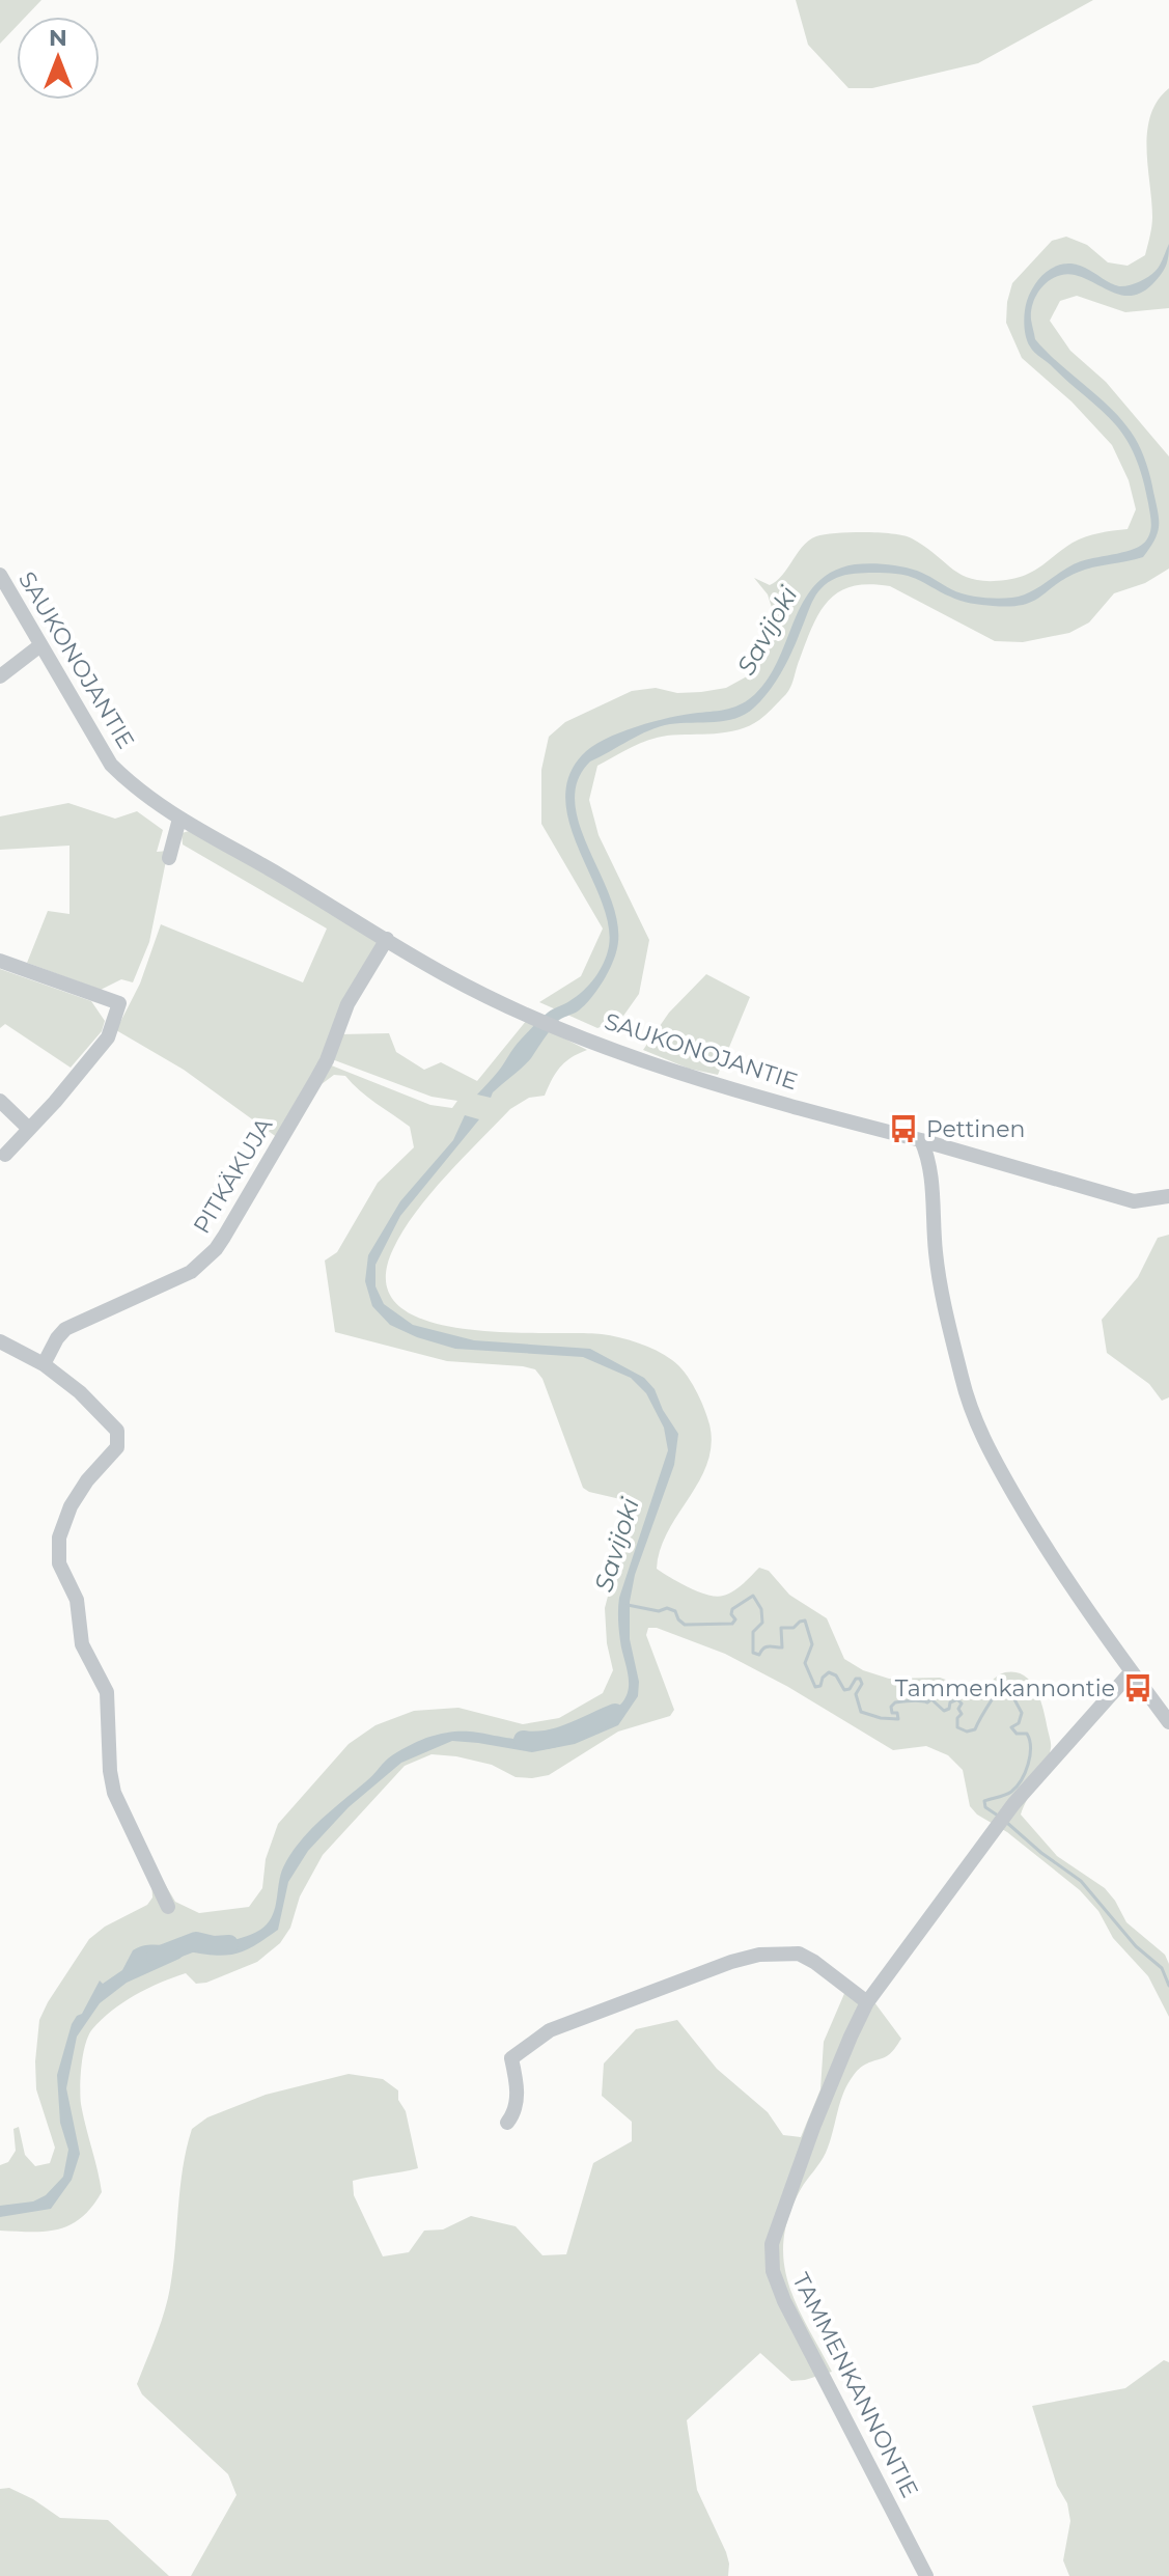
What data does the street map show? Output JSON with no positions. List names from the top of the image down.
{
  "streets": {
    "street": ["SAUKONOJANTIE", "PITKÄKUJA", "TAMMENKANNONTIE"]
  },
  "crossings": [
    ["SAUKONOJANTIE", "PITKÄKUJA"]
  ],
  "water": ["Savijoki"],
  "places": {
    "bus stop": ["Pettinen", "Tammenkannontie"]
  },
  "north": "top"
}
